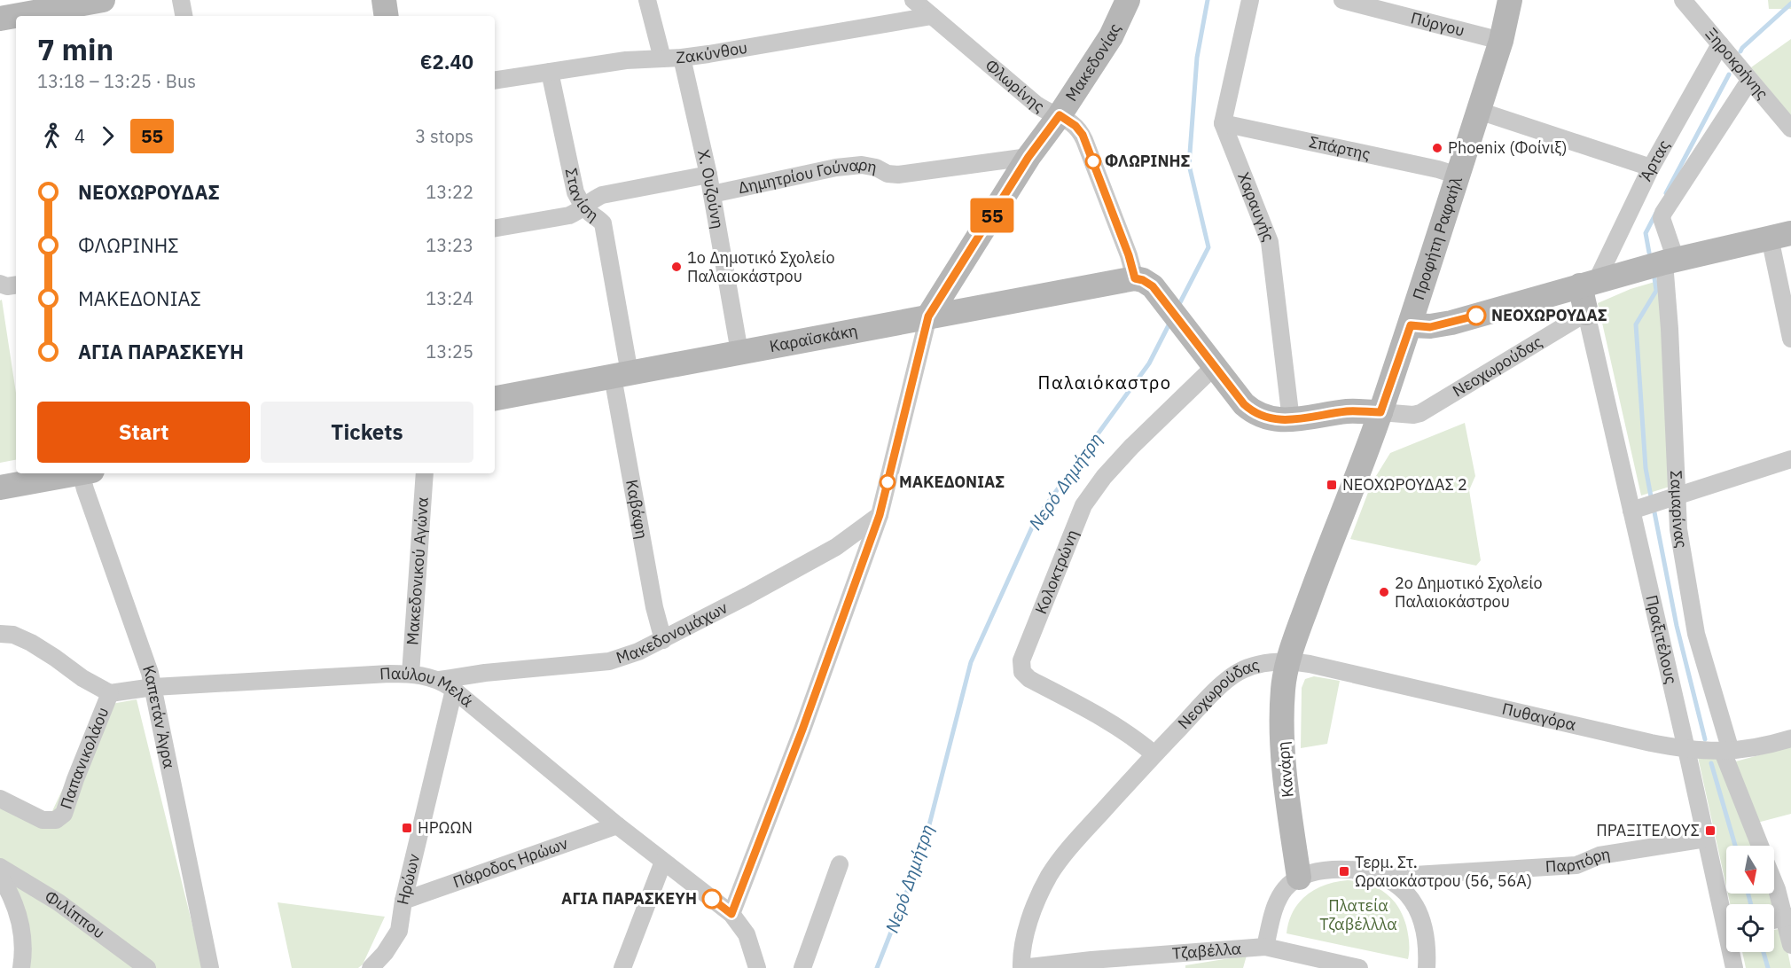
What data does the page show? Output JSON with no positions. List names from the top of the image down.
{
  "streets": {
    "street": [
      "Πύργου",
      "Ζακύνθου",
      "Μακεδονίας",
      "Ξηροκρήνης",
      "Φλωρίνης",
      "Σπάρτης",
      "Άρτας",
      "Δημητρίου Γούναρη",
      "Χ. Ουζούνη",
      "Στανίση",
      "Χαραυγής",
      "Προφήτη Ραφαήλ",
      "Καραϊσκάκη",
      "Νεοχωρούδας",
      "Καβάφη",
      "Σαμαρίνας",
      "Μακεδονικού Αγώνα",
      "Κολοκτρώνη",
      "Μακεδονομάχων",
      "Πραξιτέλους",
      "Παύλου Μελά",
      "Καπετάν Άγρα",
      "Πυθαγόρα",
      "Παπανικολάου",
      "Κανάρη",
      "Παρπόρη",
      "Πάροδος Ηρώων",
      "Ηρώων",
      "Φιλίππου",
      "Τζαβέλλα"
    ]
  },
  "crossings": [
    ["Πύργου", "Προφήτη Ραφαήλ"],
    ["Ζακύνθου", "Φλωρίνης"],
    ["Ζακύνθου", "Χ. Ουζούνη"],
    ["Ζακύνθου", "Στανίση"],
    ["Μακεδονίας", "Φλωρίνης"],
    ["Μακεδονίας", "Δημητρίου Γούναρη"],
    ["Μακεδονίας", "Καραϊσκάκη"],
    ["Μακεδονίας", "Μακεδονομάχων"],
    ["Μακεδονίας", "Παύλου Μελά"],
    ["Ξηροκρήνης", "Άρτας"],
    ["Φλωρίνης", "Καραϊσκάκη"],
    ["Σπάρτης", "Χαραυγής"],
    ["Σπάρτης", "Προφήτη Ραφαήλ"],
    ["Άρτας", "Σαμαρίνας"],
    ["Δημητρίου Γούναρη", "Χ. Ουζούνη"],
    ["Χ. Ουζούνη", "Καραϊσκάκη"],
    ["Στανίση", "Καραϊσκάκη"],
    ["Στανίση", "Καβάφη"],
    ["Καραϊσκάκη", "Καβάφη"],
    ["Νεοχωρούδας", "Κολοκτρώνη"],
    ["Νεοχωρούδας", "Πραξιτέλους"],
    ["Νεοχωρούδας", "Πυθαγόρα"],
    ["Νεοχωρούδας", "Κανάρη"],
    ["Νεοχωρούδας", "Τζαβέλλα"],
    ["Καβάφη", "Μακεδονομάχων"],
    ["Σαμαρίνας", "Πυθαγόρα"],
    ["Μακεδονικού Αγώνα", "Παύλου Μελά"],
    ["Μακεδονομάχων", "Παύλου Μελά"],
    ["Μακεδονομάχων", "Ηρώων"],
    ["Πραξιτέλους", "Πυθαγόρα"],
    ["Πραξιτέλους", "Παρπόρη"],
    ["Παύλου Μελά", "Καπετάν Άγρα"],
    ["Παύλου Μελά", "Παπανικολάου"],
    ["Παύλου Μελά", "Πάροδος Ηρώων"],
    ["Παύλου Μελά", "Ηρώων"],
    ["Πυθαγόρα", "Κανάρη"],
    ["Πάροδος Ηρώων", "Ηρώων"]
  ],
  "districts": ["Παλαιόκαστρο"],
  "water": ["Νερό Δημήτρη"],
  "parks": ["Πλατεία Τζαβέλλλα"],
  "places": {
    "other": [
      "Phoenix (Φοίνιξ)",
      "ΦΛΩΡΙΝΗΣ",
      "1ο Δημοτικό Σχολείο Παλαιοκάστρου",
      "ΝΕΟΧΩΡΟΥΔΑΣ",
      "ΜΑΚΕΔΟΝΙΑΣ",
      "2ο Δημοτικό Σχολείο Παλαιοκάστρου",
      "ΑΓΙΑ ΠΑΡΑΣΚΕΥΗ"
    ],
    "transit": [
      "ΝΕΟΧΩΡΟΥΔΑΣ 2",
      "ΗΡΩΩΝ",
      "ΠΡΑΞΙΤΕΛΟΥΣ",
      "Τερμ. Στ. Ωραιοκάστρου (56, 56Α)"
    ]
  },
  "lines": ["bus line 55"],
  "north": "bottom",
  "page": {
    "on_map": "55",
    "heading": ["7 min", "13:18 – 13:25 · Bus", "€2.40"],
    "legs": ["4", "55", "3 stops"],
    "list": [
      {
        "name": "ΝΕΟΧΩΡΟΥΔΑΣ",
        "value": "13:22"
      },
      {
        "name": "ΦΛΩΡΙΝΗΣ",
        "value": "13:23"
      },
      {
        "name": "ΜΑΚΕΔΟΝΙΑΣ",
        "value": "13:24"
      },
      {
        "name": "ΑΓΙΑ ΠΑΡΑΣΚΕΥΗ",
        "value": "13:25"
      }
    ],
    "buttons": ["Start", "Tickets"]
  }
}
